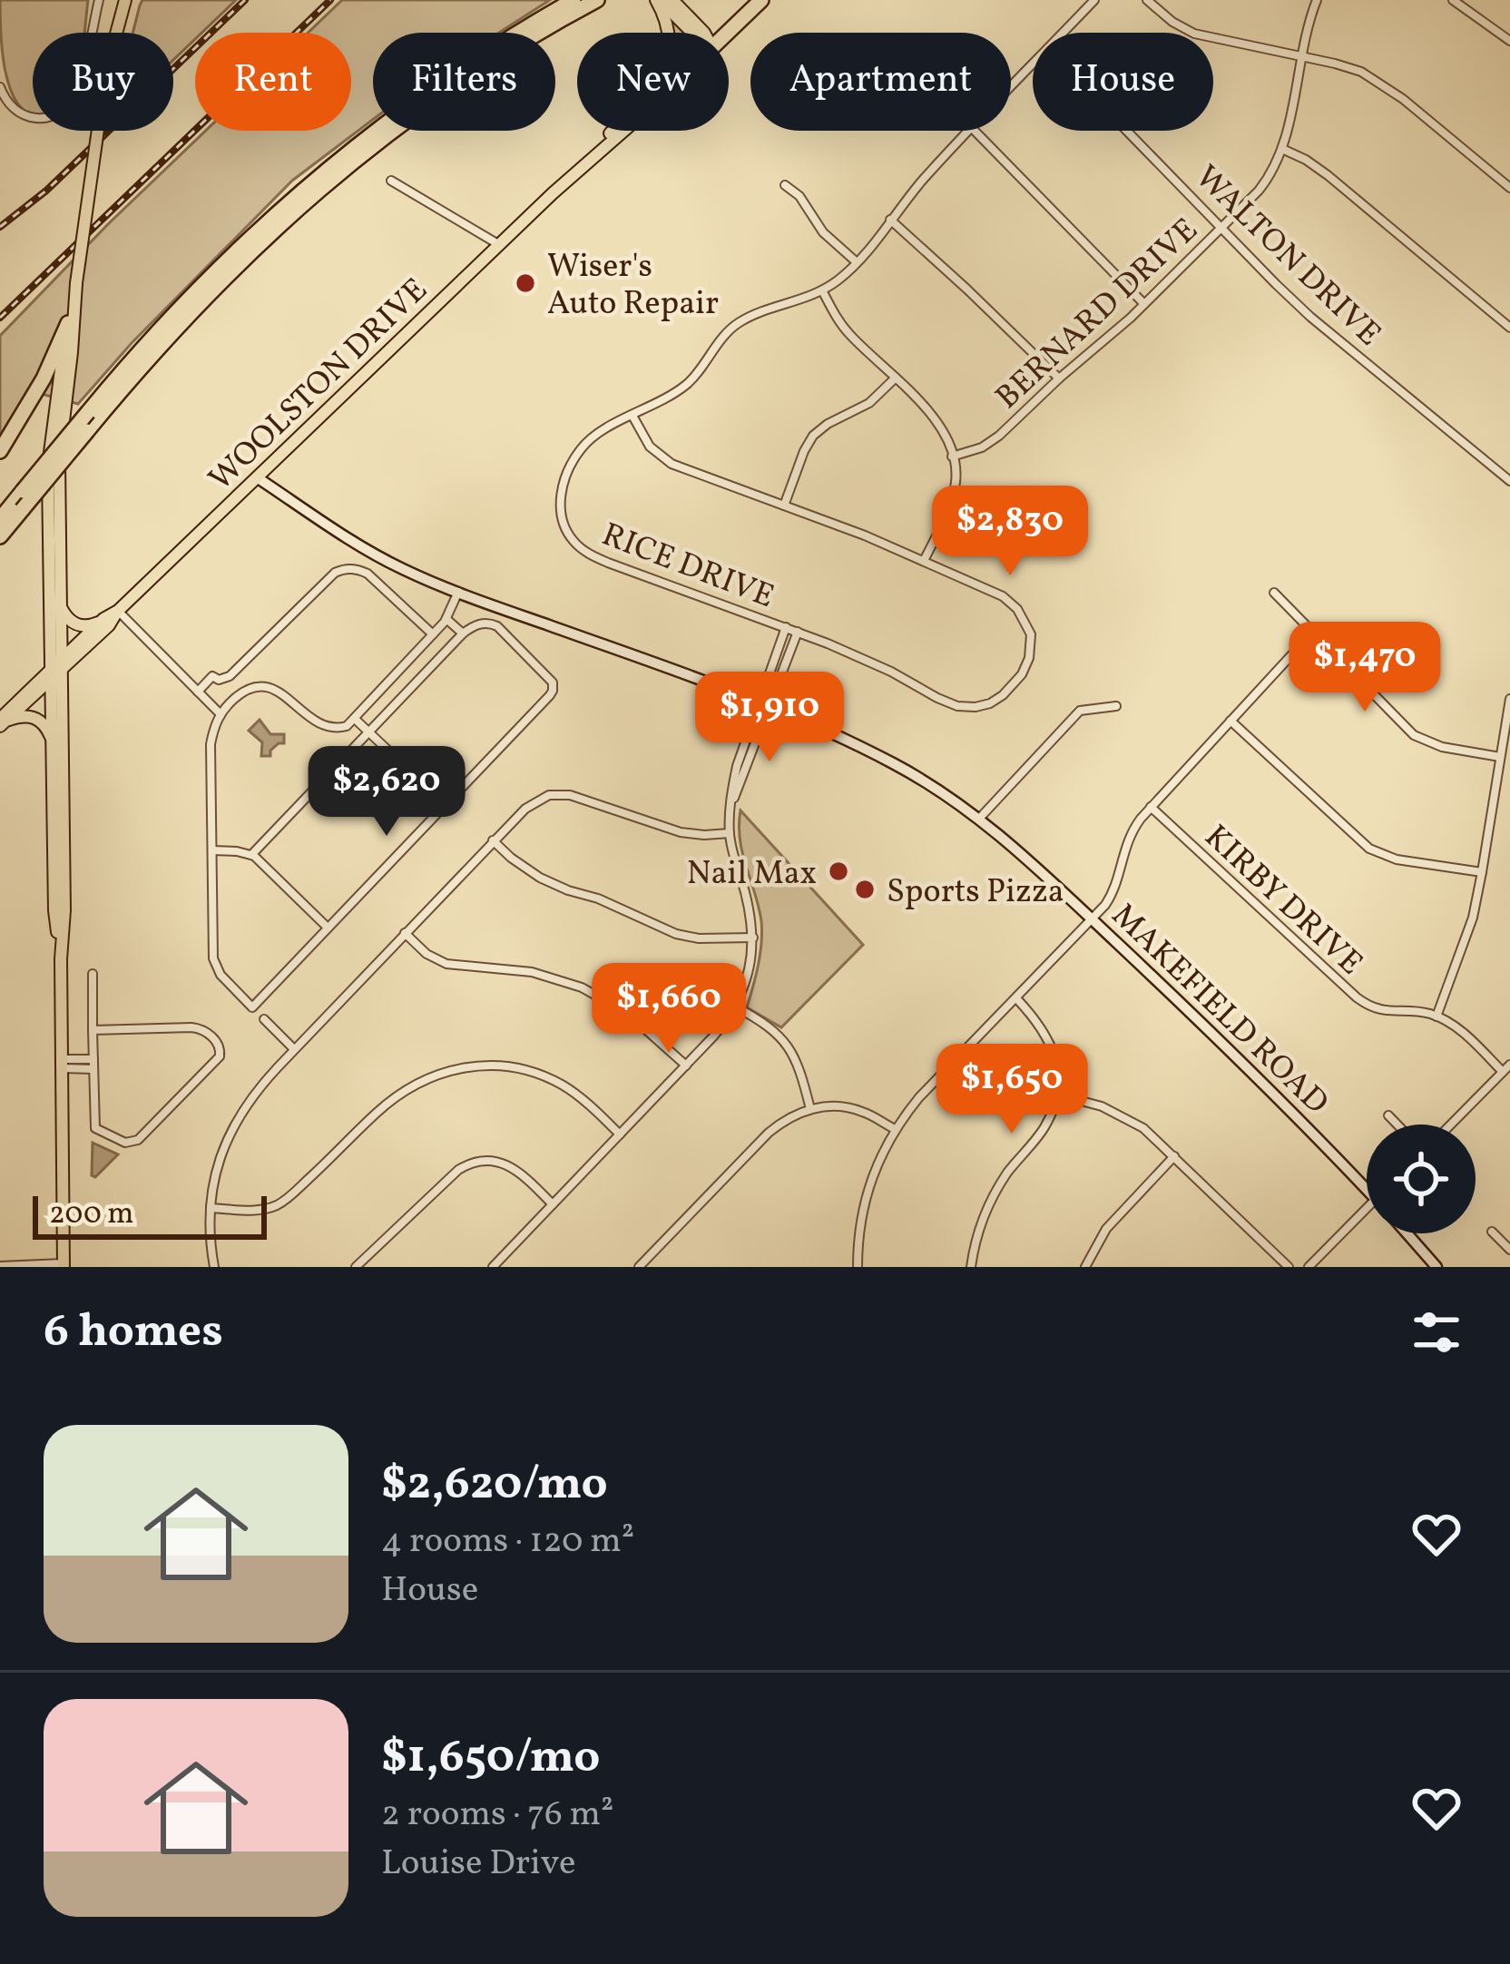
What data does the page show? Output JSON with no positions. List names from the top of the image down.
{
  "streets": {
    "main road": ["WOOLSTON DRIVE"],
    "street": [
      "WALTON DRIVE",
      "BERNARD DRIVE",
      "RICE DRIVE",
      "KIRBY DRIVE",
      "MAKEFIELD ROAD"
    ]
  },
  "crossings": [
    ["WALTON DRIVE", "BERNARD DRIVE"],
    ["WOOLSTON DRIVE", "MAKEFIELD ROAD"]
  ],
  "places": ["Wiser's Auto Repair", "Nail Max", "Sports Pizza"],
  "scale_bar": "200 m",
  "page": {
    "chip": [
      "Buy",
      "Rent",
      "Filters",
      "New",
      "Apartment",
      "House"
    ],
    "price": [
      "$2,830",
      "$1,470",
      "$1,910",
      "$2,620",
      "$1,660",
      "$1,650"
    ],
    "scale": "200 m",
    "heading": "6 homes",
    "list": [
      {
        "name": "$2,620/mo",
        "note": "4 rooms · 120 m² · House"
      },
      {
        "name": "$1,650/mo",
        "note": "2 rooms · 76 m² · Louise Drive"
      }
    ]
  }
}
